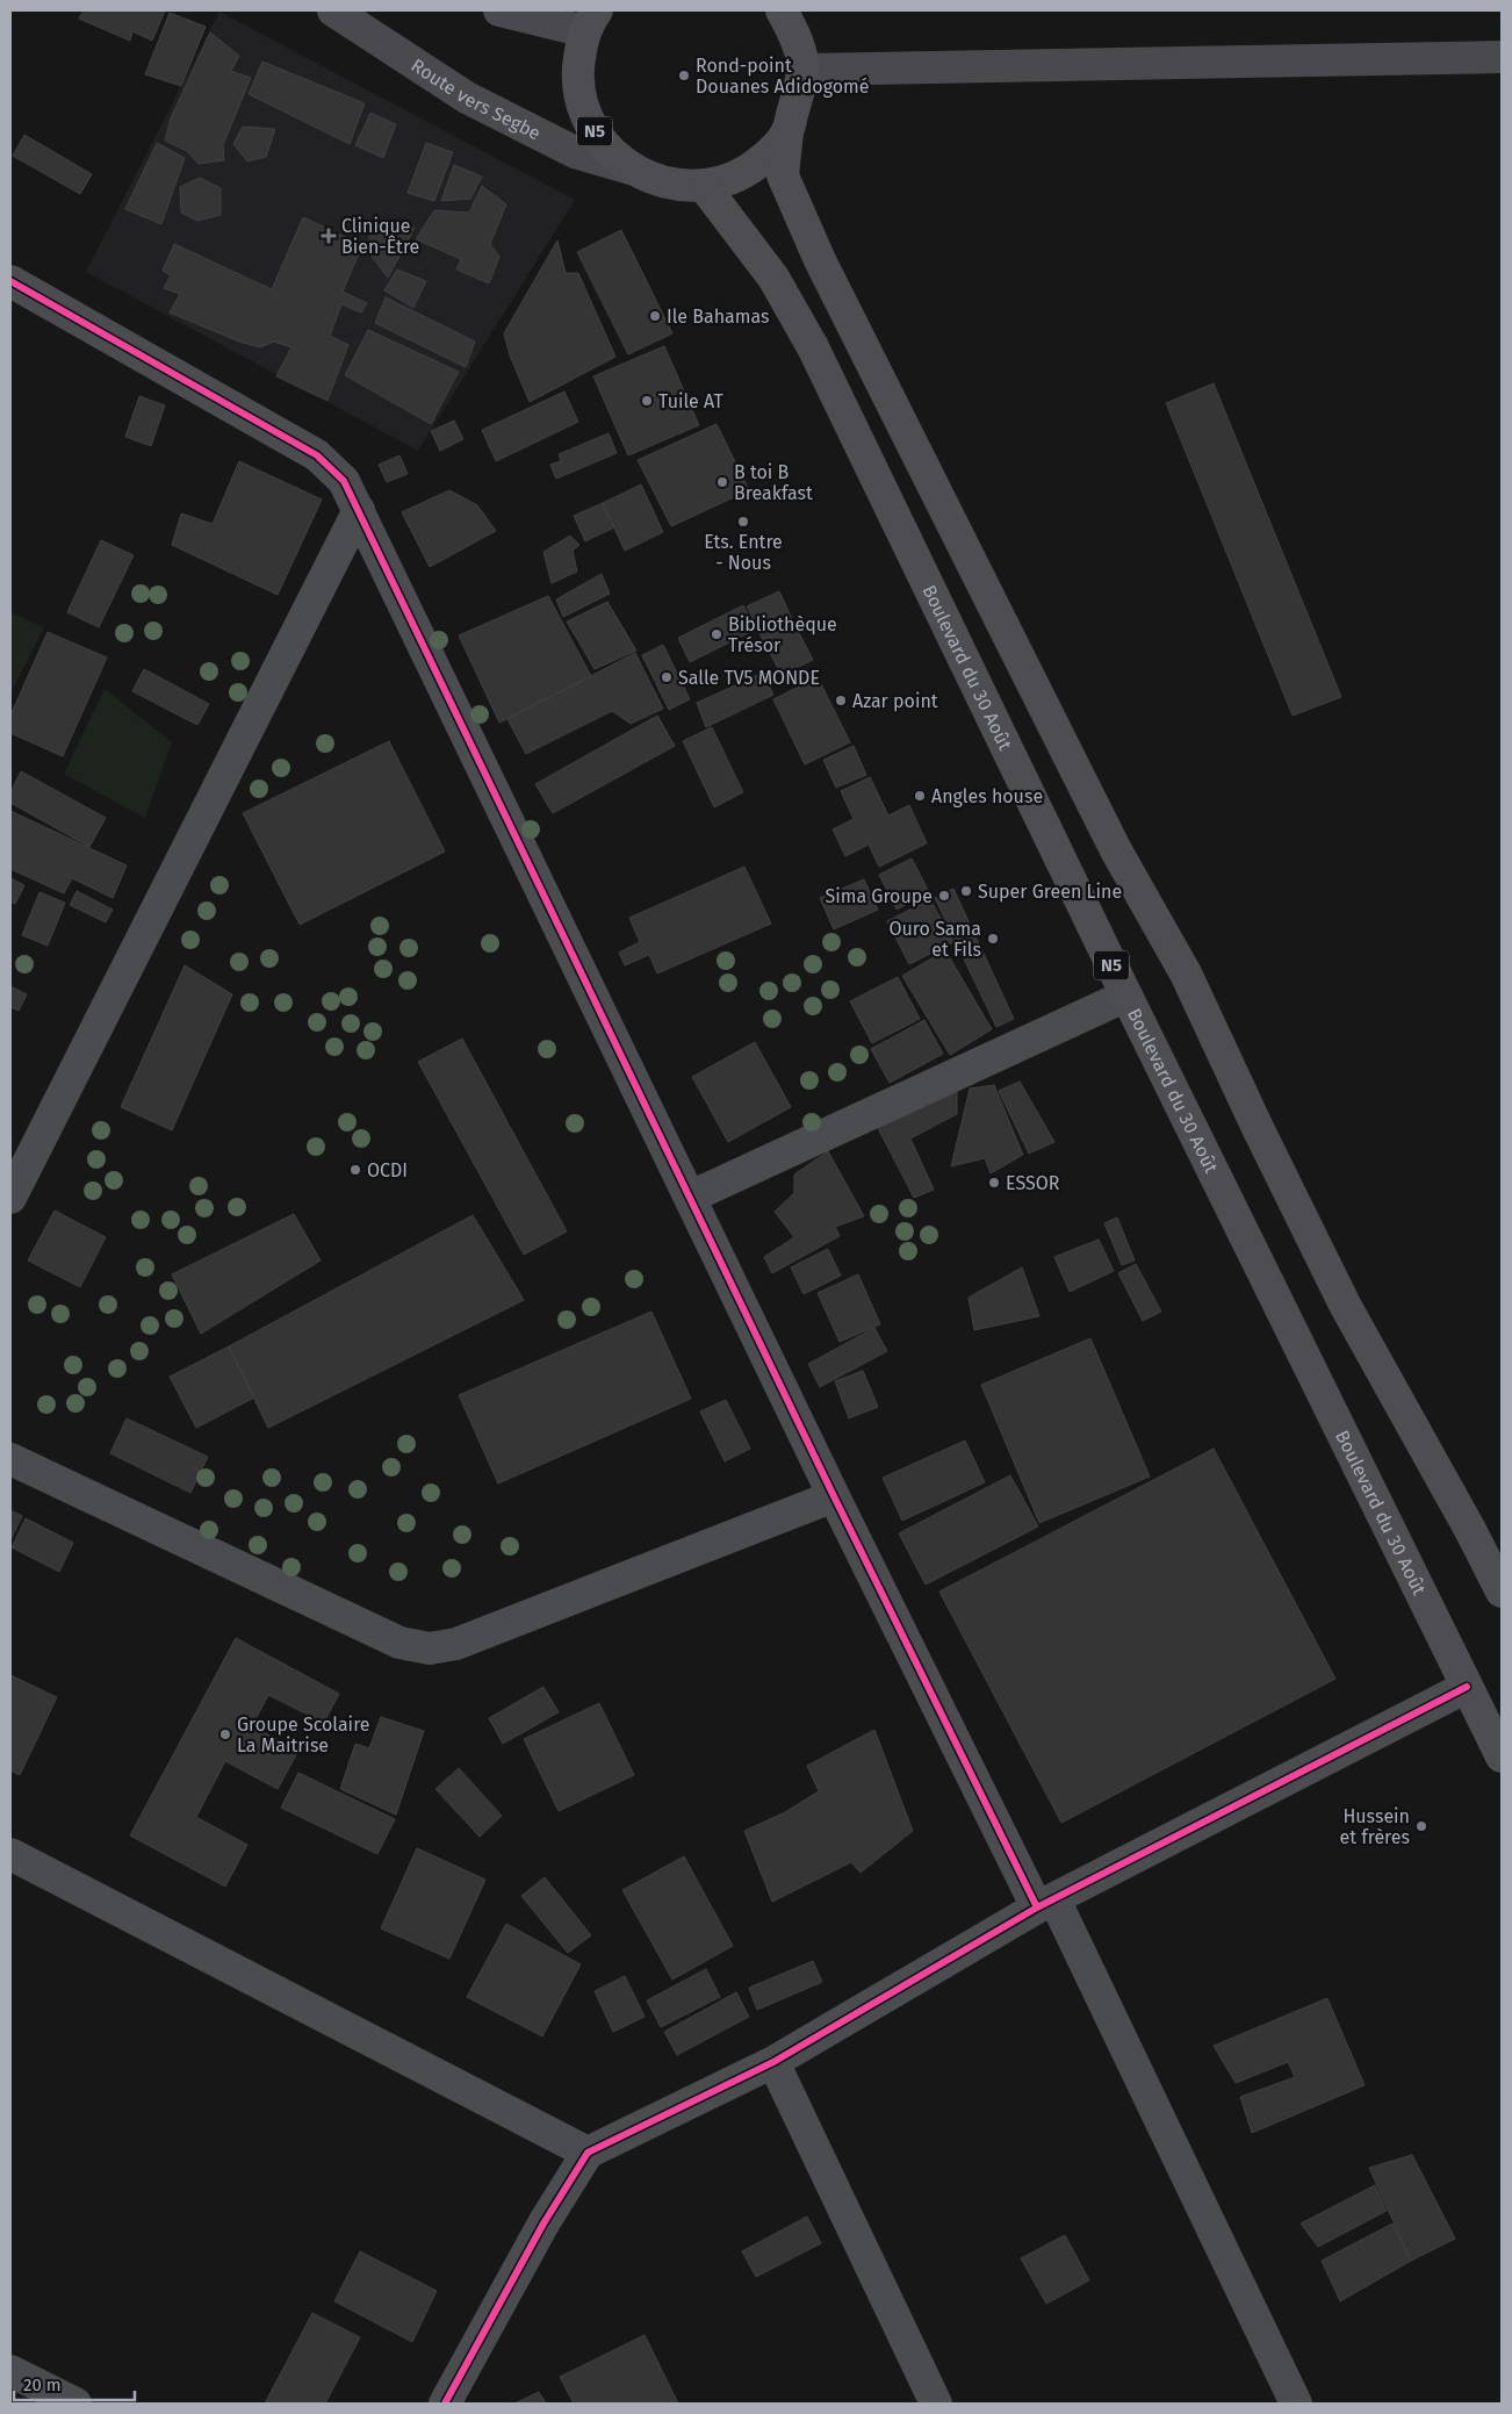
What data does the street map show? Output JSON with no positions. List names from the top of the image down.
{
  "streets": {
    "highway": ["N5", "Boulevard du 30 Août"],
    "main road": ["Route vers Segbe"]
  },
  "crossings": [
    ["Route vers Segbe", "N5"],
    ["N5", "Boulevard du 30 Août"]
  ],
  "places": {
    "other": [
      "Rond-point Douanes Adidogomé",
      "Ile Bahamas",
      "Tuile AT",
      "B toi B Breakfast",
      "Ets. Entre - Nous",
      "Bibliothèque Trésor",
      "Salle TV5 MONDE",
      "Azar point",
      "Angles house",
      "Super Green Line",
      "Sima Groupe",
      "Ouro Sama et Fils",
      "OCDI",
      "ESSOR",
      "Groupe Scolaire La Maitrise",
      "Hussein et frères"
    ],
    "health": ["Clinique Bien-Être"]
  },
  "scale_bar": "20 m"
}
